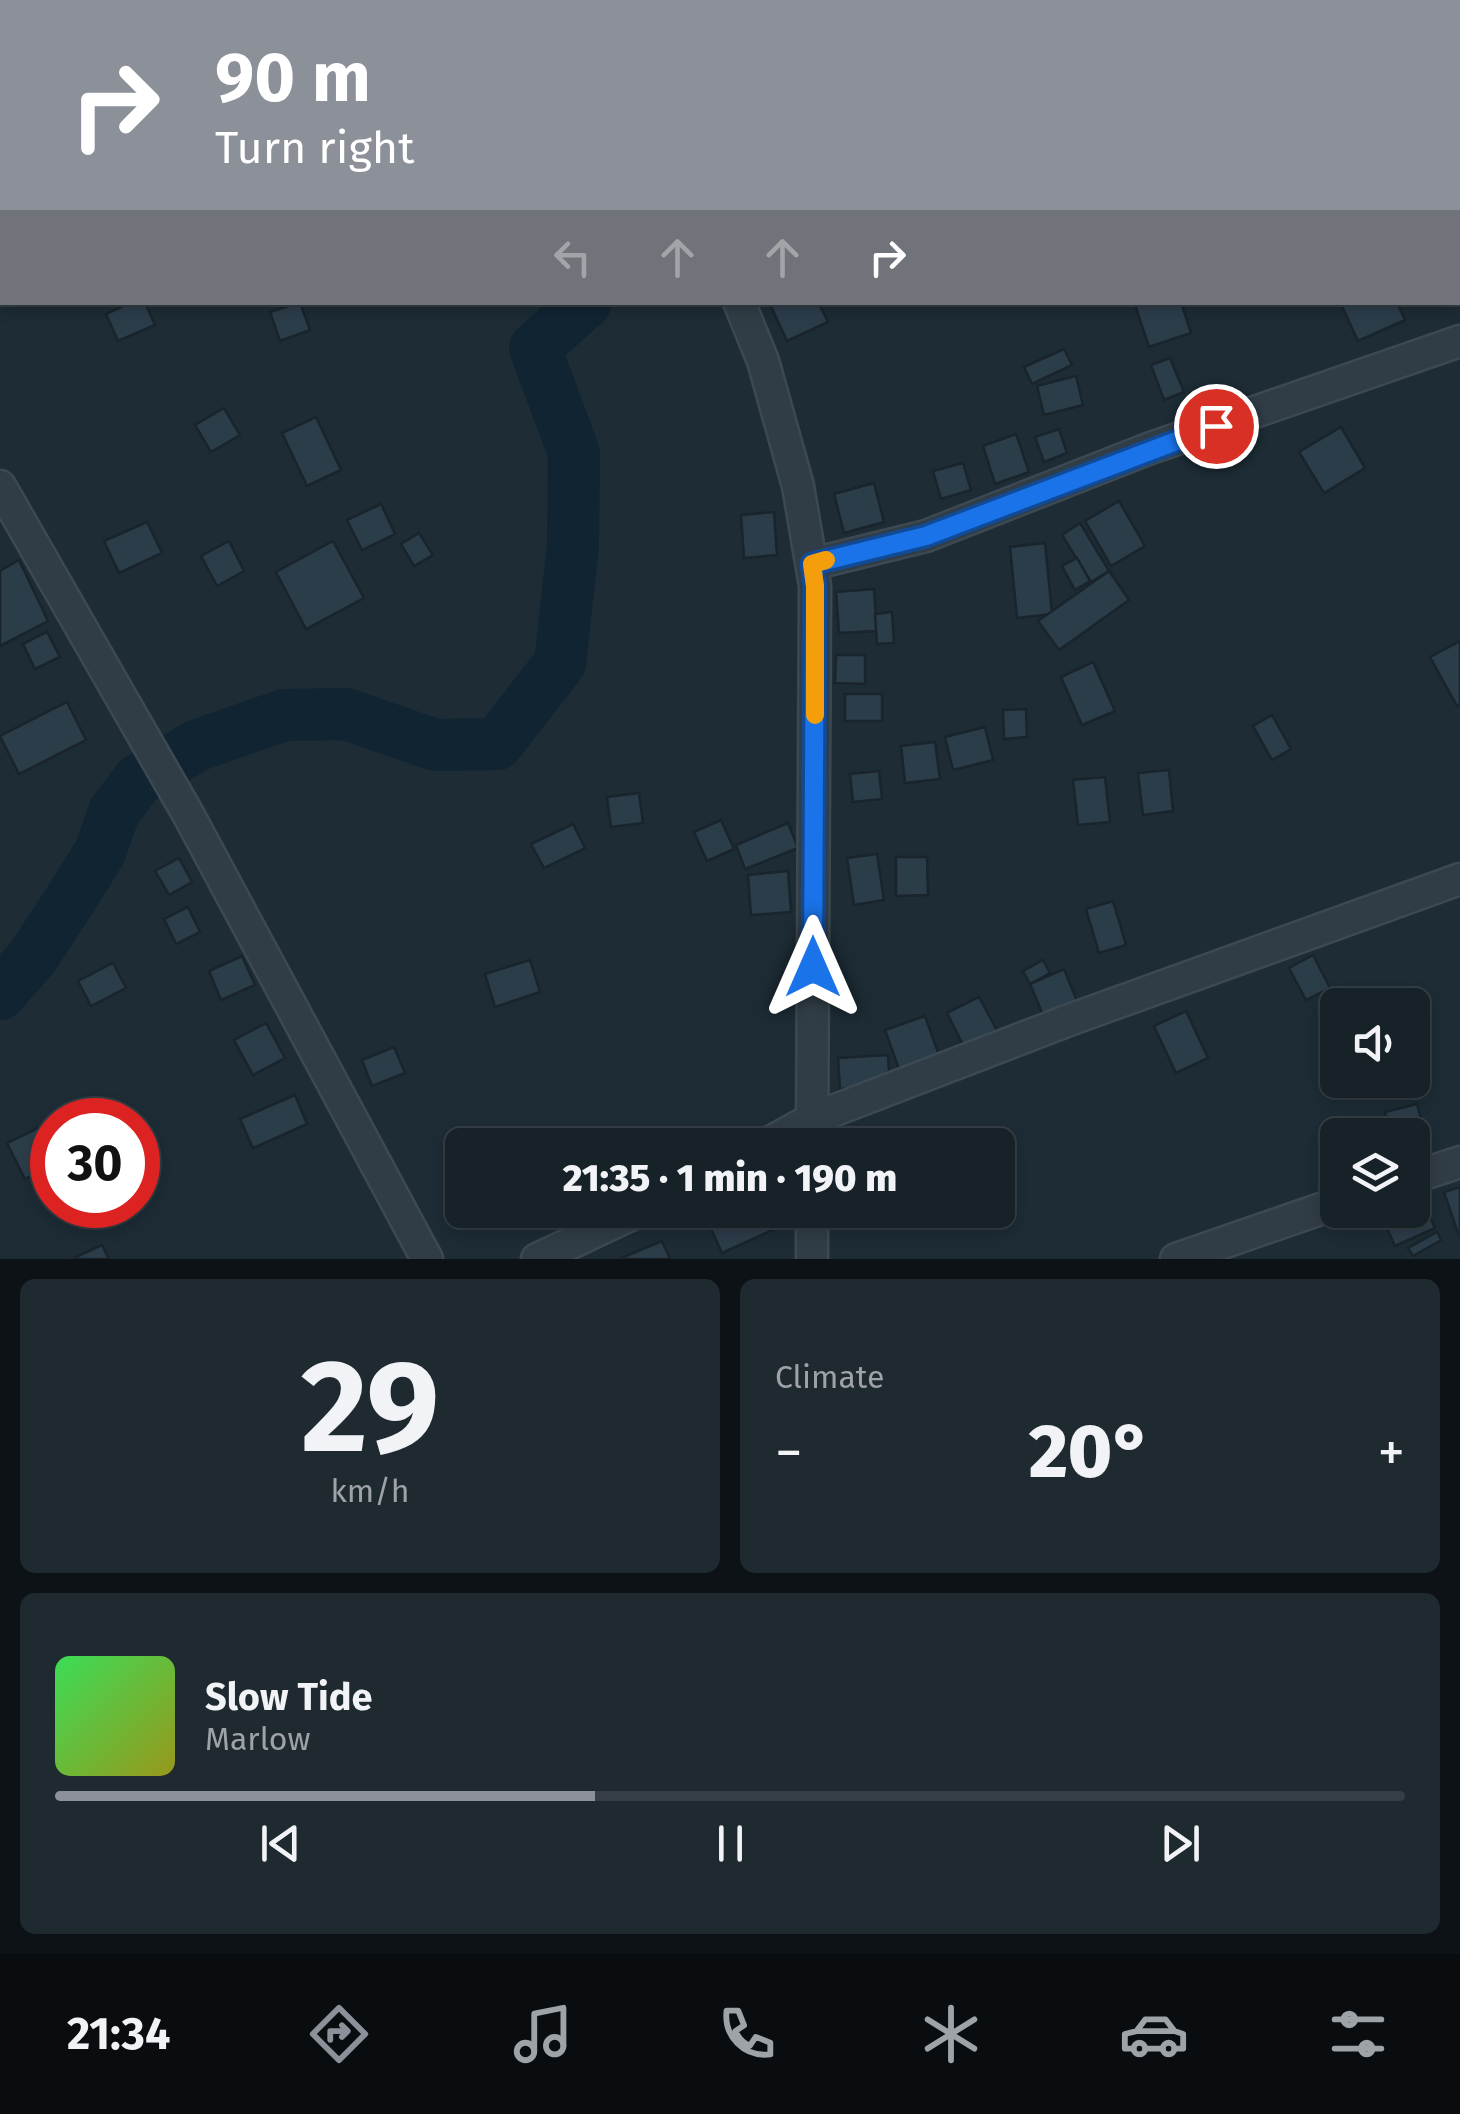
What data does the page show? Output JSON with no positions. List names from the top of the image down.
{
  "page": {
    "turn": ["90 m", "Turn right"],
    "limit": "30",
    "trip": "21:35 · 1 min · 190 m",
    "tile": [
      ["29", "km/h"],
      "Climate"
    ],
    "heat": ["−", "20°", "+"],
    "song": ["Slow Tide", "Marlow"],
    "tabs": "21:34"
  }
}
